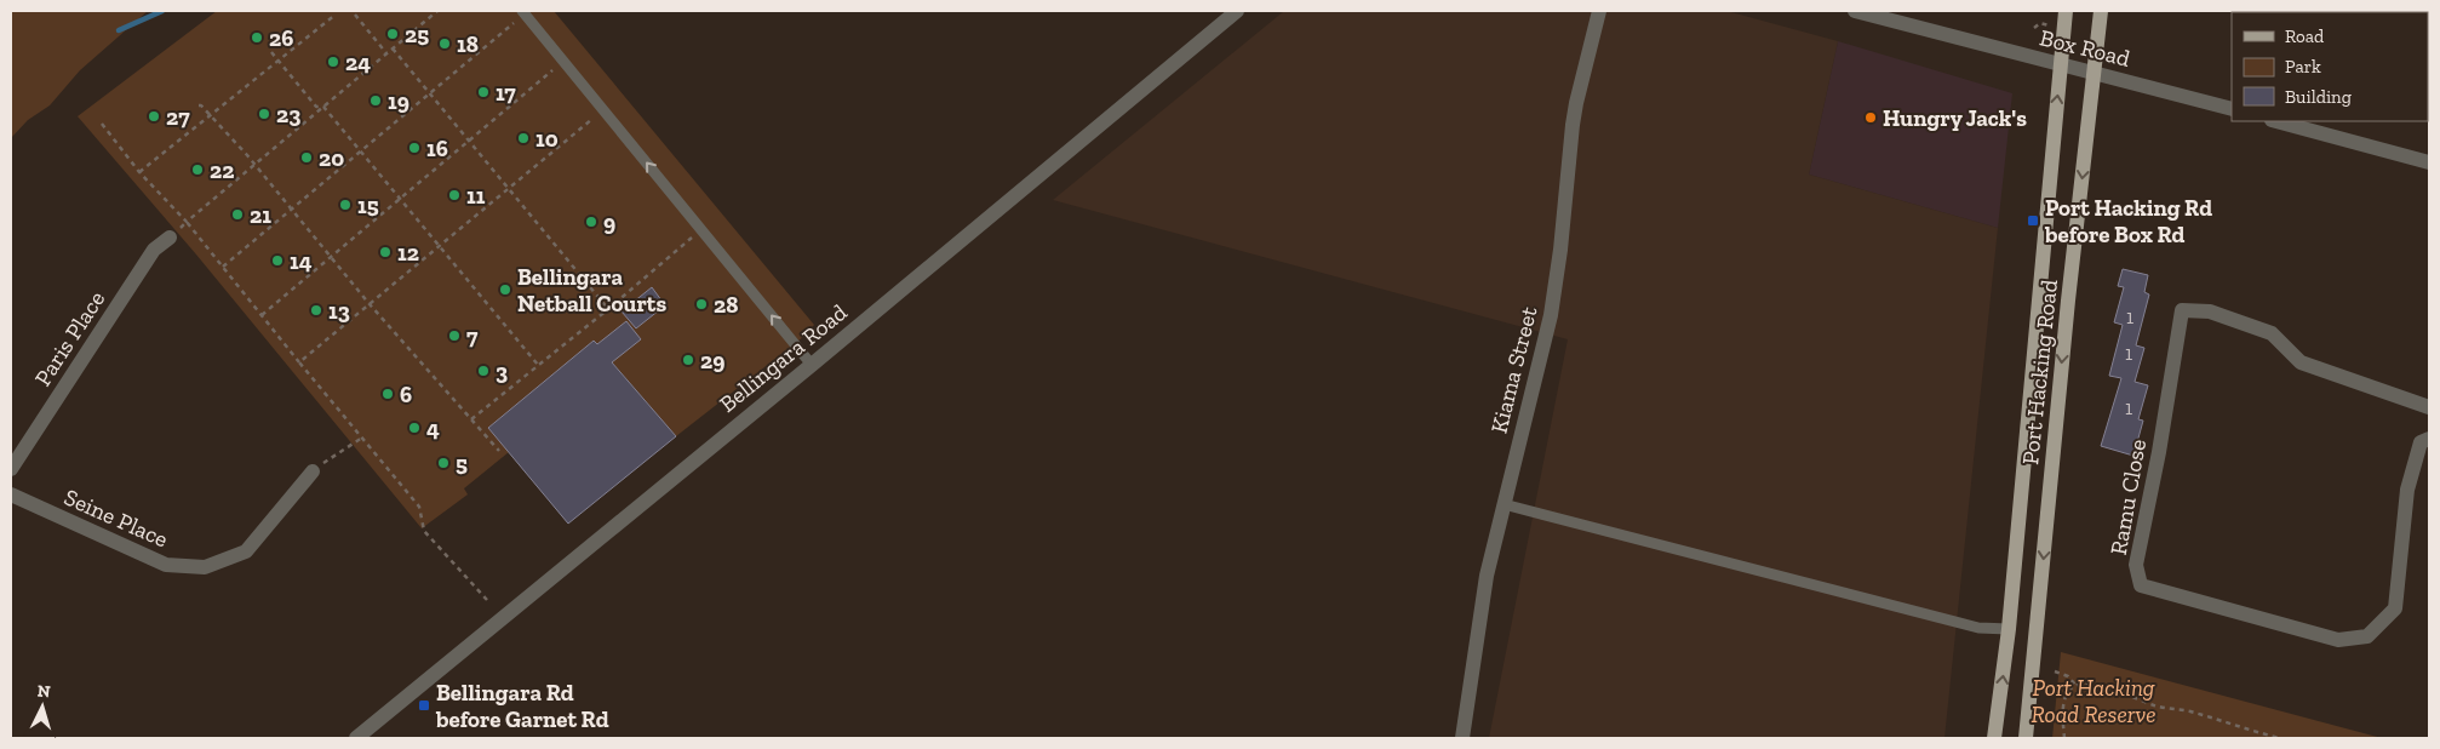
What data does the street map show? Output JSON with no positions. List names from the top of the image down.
{
  "streets": {
    "main road": ["Port Hacking Road"],
    "street": [
      "Box Road",
      "Paris Place",
      "Bellingara Road",
      "Kiama Street",
      "Ramu Close",
      "Seine Place"
    ]
  },
  "crossings": [
    ["Box Road", "Port Hacking Road"]
  ],
  "parks": ["Port Hacking Road Reserve"],
  "places": {
    "other": [
      "25",
      "26",
      "18",
      "24",
      "17",
      "19",
      "23",
      "27",
      "Hungry Jack's",
      "10",
      "16",
      "20",
      "22",
      "11",
      "15",
      "21",
      "9",
      "12",
      "14",
      "Bellingara Netball Courts",
      "28",
      "13",
      "7",
      "29",
      "3",
      "6",
      "4",
      "5"
    ],
    "transit": ["Port Hacking Rd before Box Rd", "Bellingara Rd before Garnet Rd"]
  },
  "house_numbers": ["1", "1", "1"],
  "legend": ["Road", "Park", "Building"],
  "north": "top"
}
